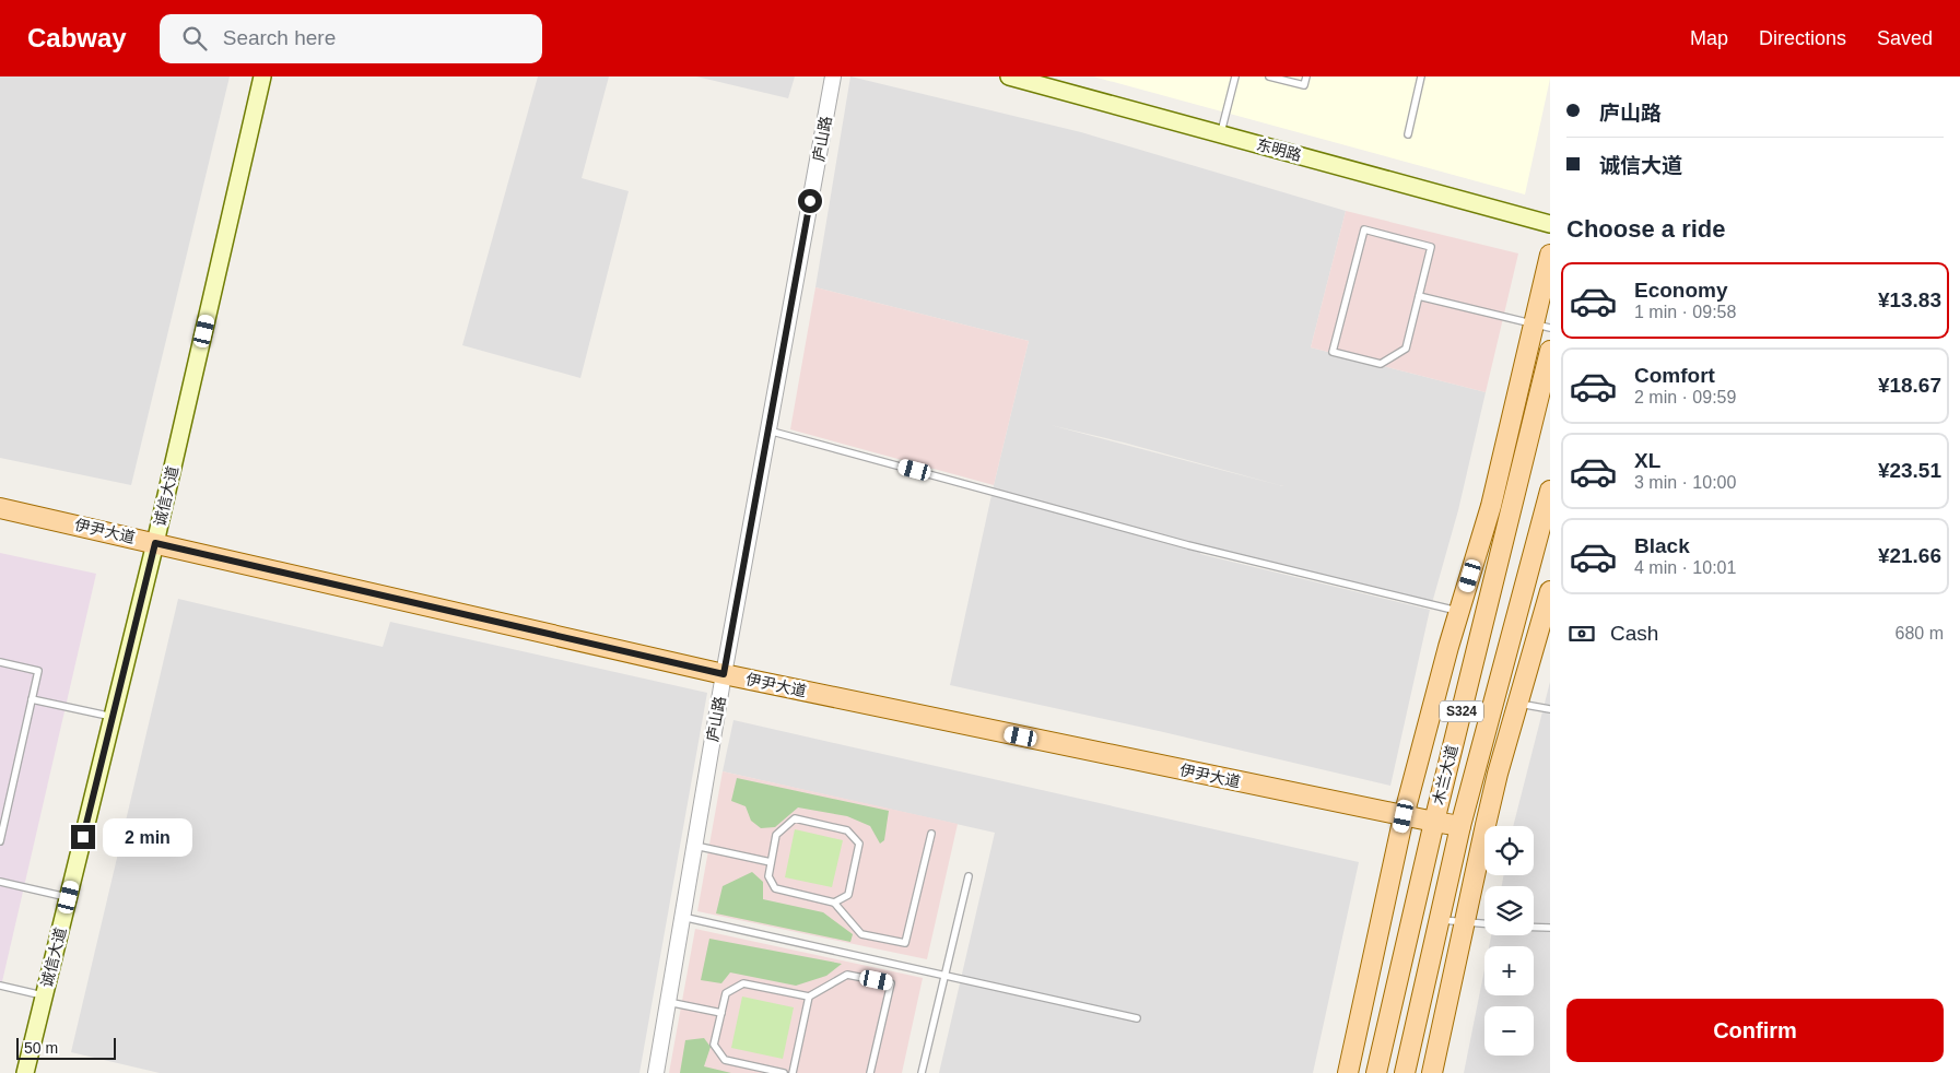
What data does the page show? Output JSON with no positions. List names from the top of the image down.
{
  "streets": {
    "main road": [
      "东明路",
      "诚信大道",
      "伊尹大道",
      "S324",
      "木兰大道"
    ],
    "street": ["庐山路"]
  },
  "crossings": [
    ["庐山路", "伊尹大道"],
    ["诚信大道", "伊尹大道"],
    ["伊尹大道", "木兰大道"]
  ],
  "scale_bar": "50 m",
  "page": {
    "header": "Cabway",
    "search": "Search here",
    "nav": ["Map", "Directions", "Saved"],
    "banner": ["庐山路", "诚信大道"],
    "heading": "Choose a ride",
    "list": [
      {
        "name": "Economy",
        "note": "1 min · 09:58",
        "value": "¥13.83"
      },
      {
        "name": "Comfort",
        "note": "2 min · 09:59",
        "value": "¥18.67"
      },
      {
        "name": "XL",
        "note": "3 min · 10:00",
        "value": "¥23.51"
      },
      {
        "name": "Black",
        "note": "4 min · 10:01",
        "value": "¥21.66"
      }
    ],
    "pay": ["Cash", "680 m"],
    "bubble": "2 min",
    "map_buttons": ["+", "−"],
    "buttons": "Confirm",
    "scale": "50 m"
  }
}
